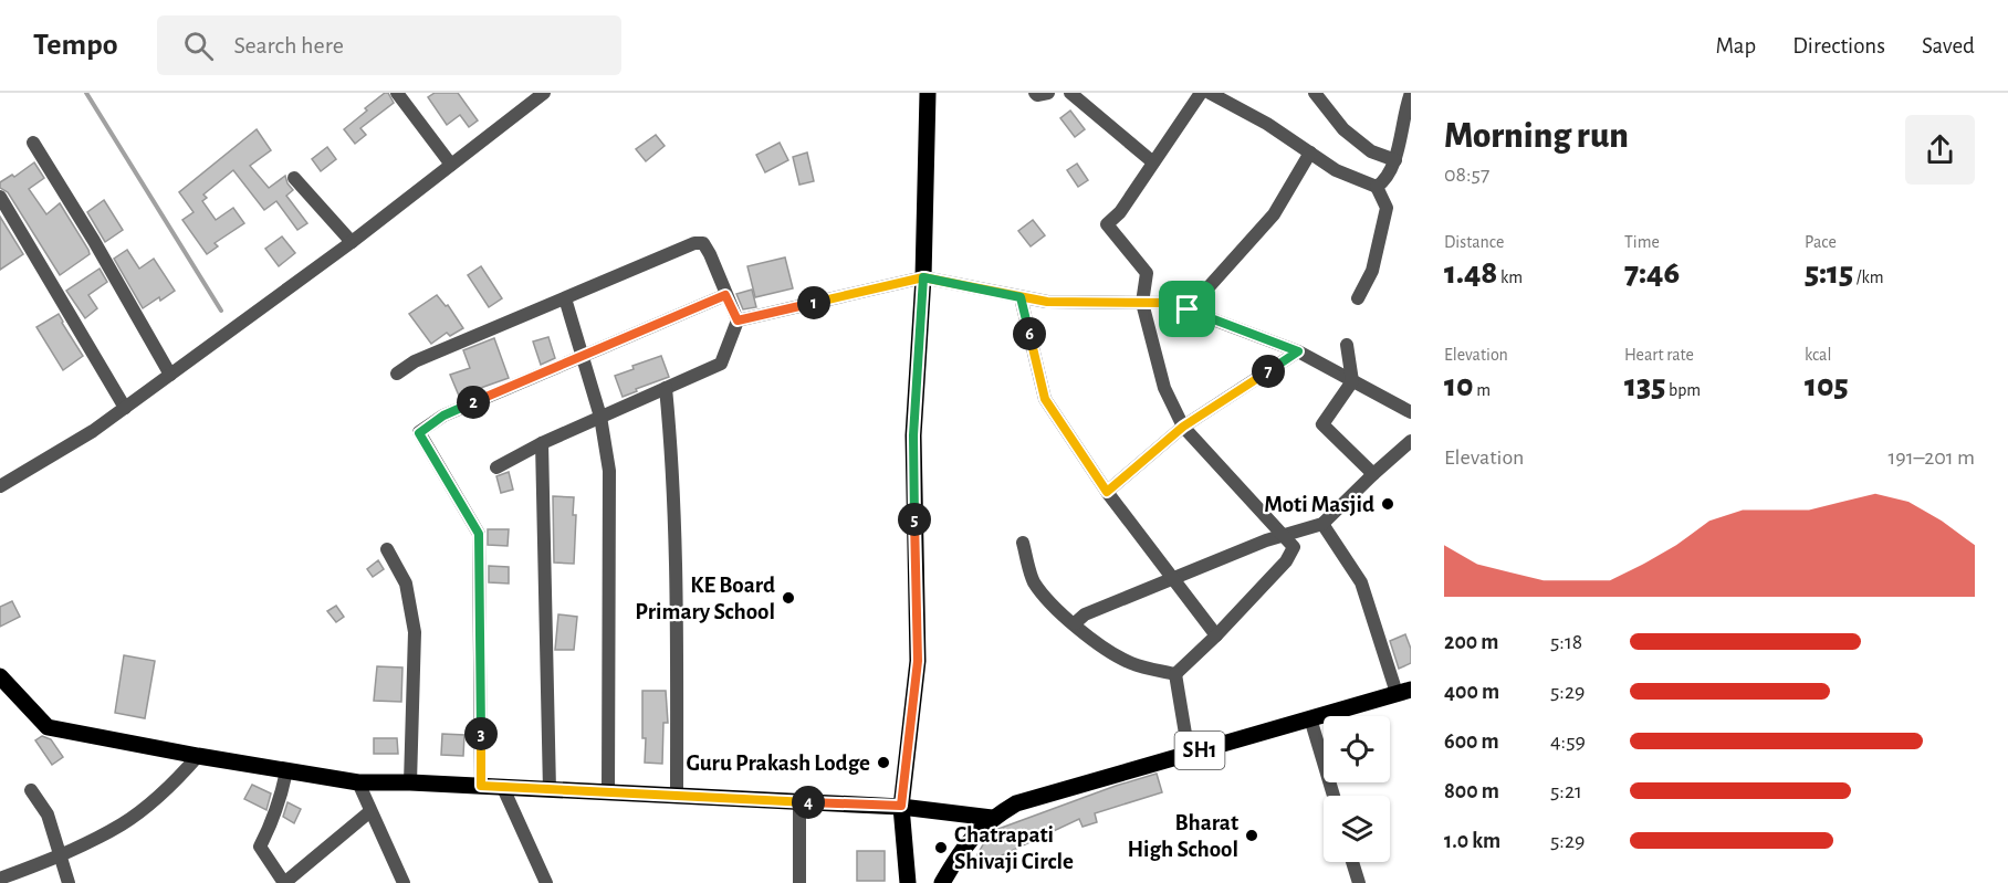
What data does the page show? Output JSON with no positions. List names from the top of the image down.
{
  "streets": {
    "main road": ["SH1"]
  },
  "places": [
    "Moti Masjid",
    "KE Board Primary School",
    "Guru Prakash Lodge",
    "Bharat High School",
    "Chatrapati Shivaji Circle"
  ],
  "page": {
    "header": "Tempo",
    "search": "Search here",
    "nav": ["Map", "Directions", "Saved"],
    "heading": ["Morning run", "08:57"],
    "stats": [
      ["Distance", "1.48 km"],
      ["Time", "7:46"],
      ["Pace", "5:15 /km"],
      ["Elevation", "10 m"],
      ["Heart rate", "135 bpm"],
      ["kcal", "105"]
    ],
    "pins": [
      "1",
      "6",
      "7",
      "2",
      "5",
      "3",
      "4"
    ],
    "chart": ["Elevation", "191–201 m"],
    "list": [
      {
        "name": "200 m",
        "note": "5:18"
      },
      {
        "name": "400 m",
        "note": "5:29"
      },
      {
        "name": "600 m",
        "note": "4:59"
      },
      {
        "name": "800 m",
        "note": "5:21"
      },
      {
        "name": "1.0 km",
        "note": "5:29"
      }
    ]
  }
}
